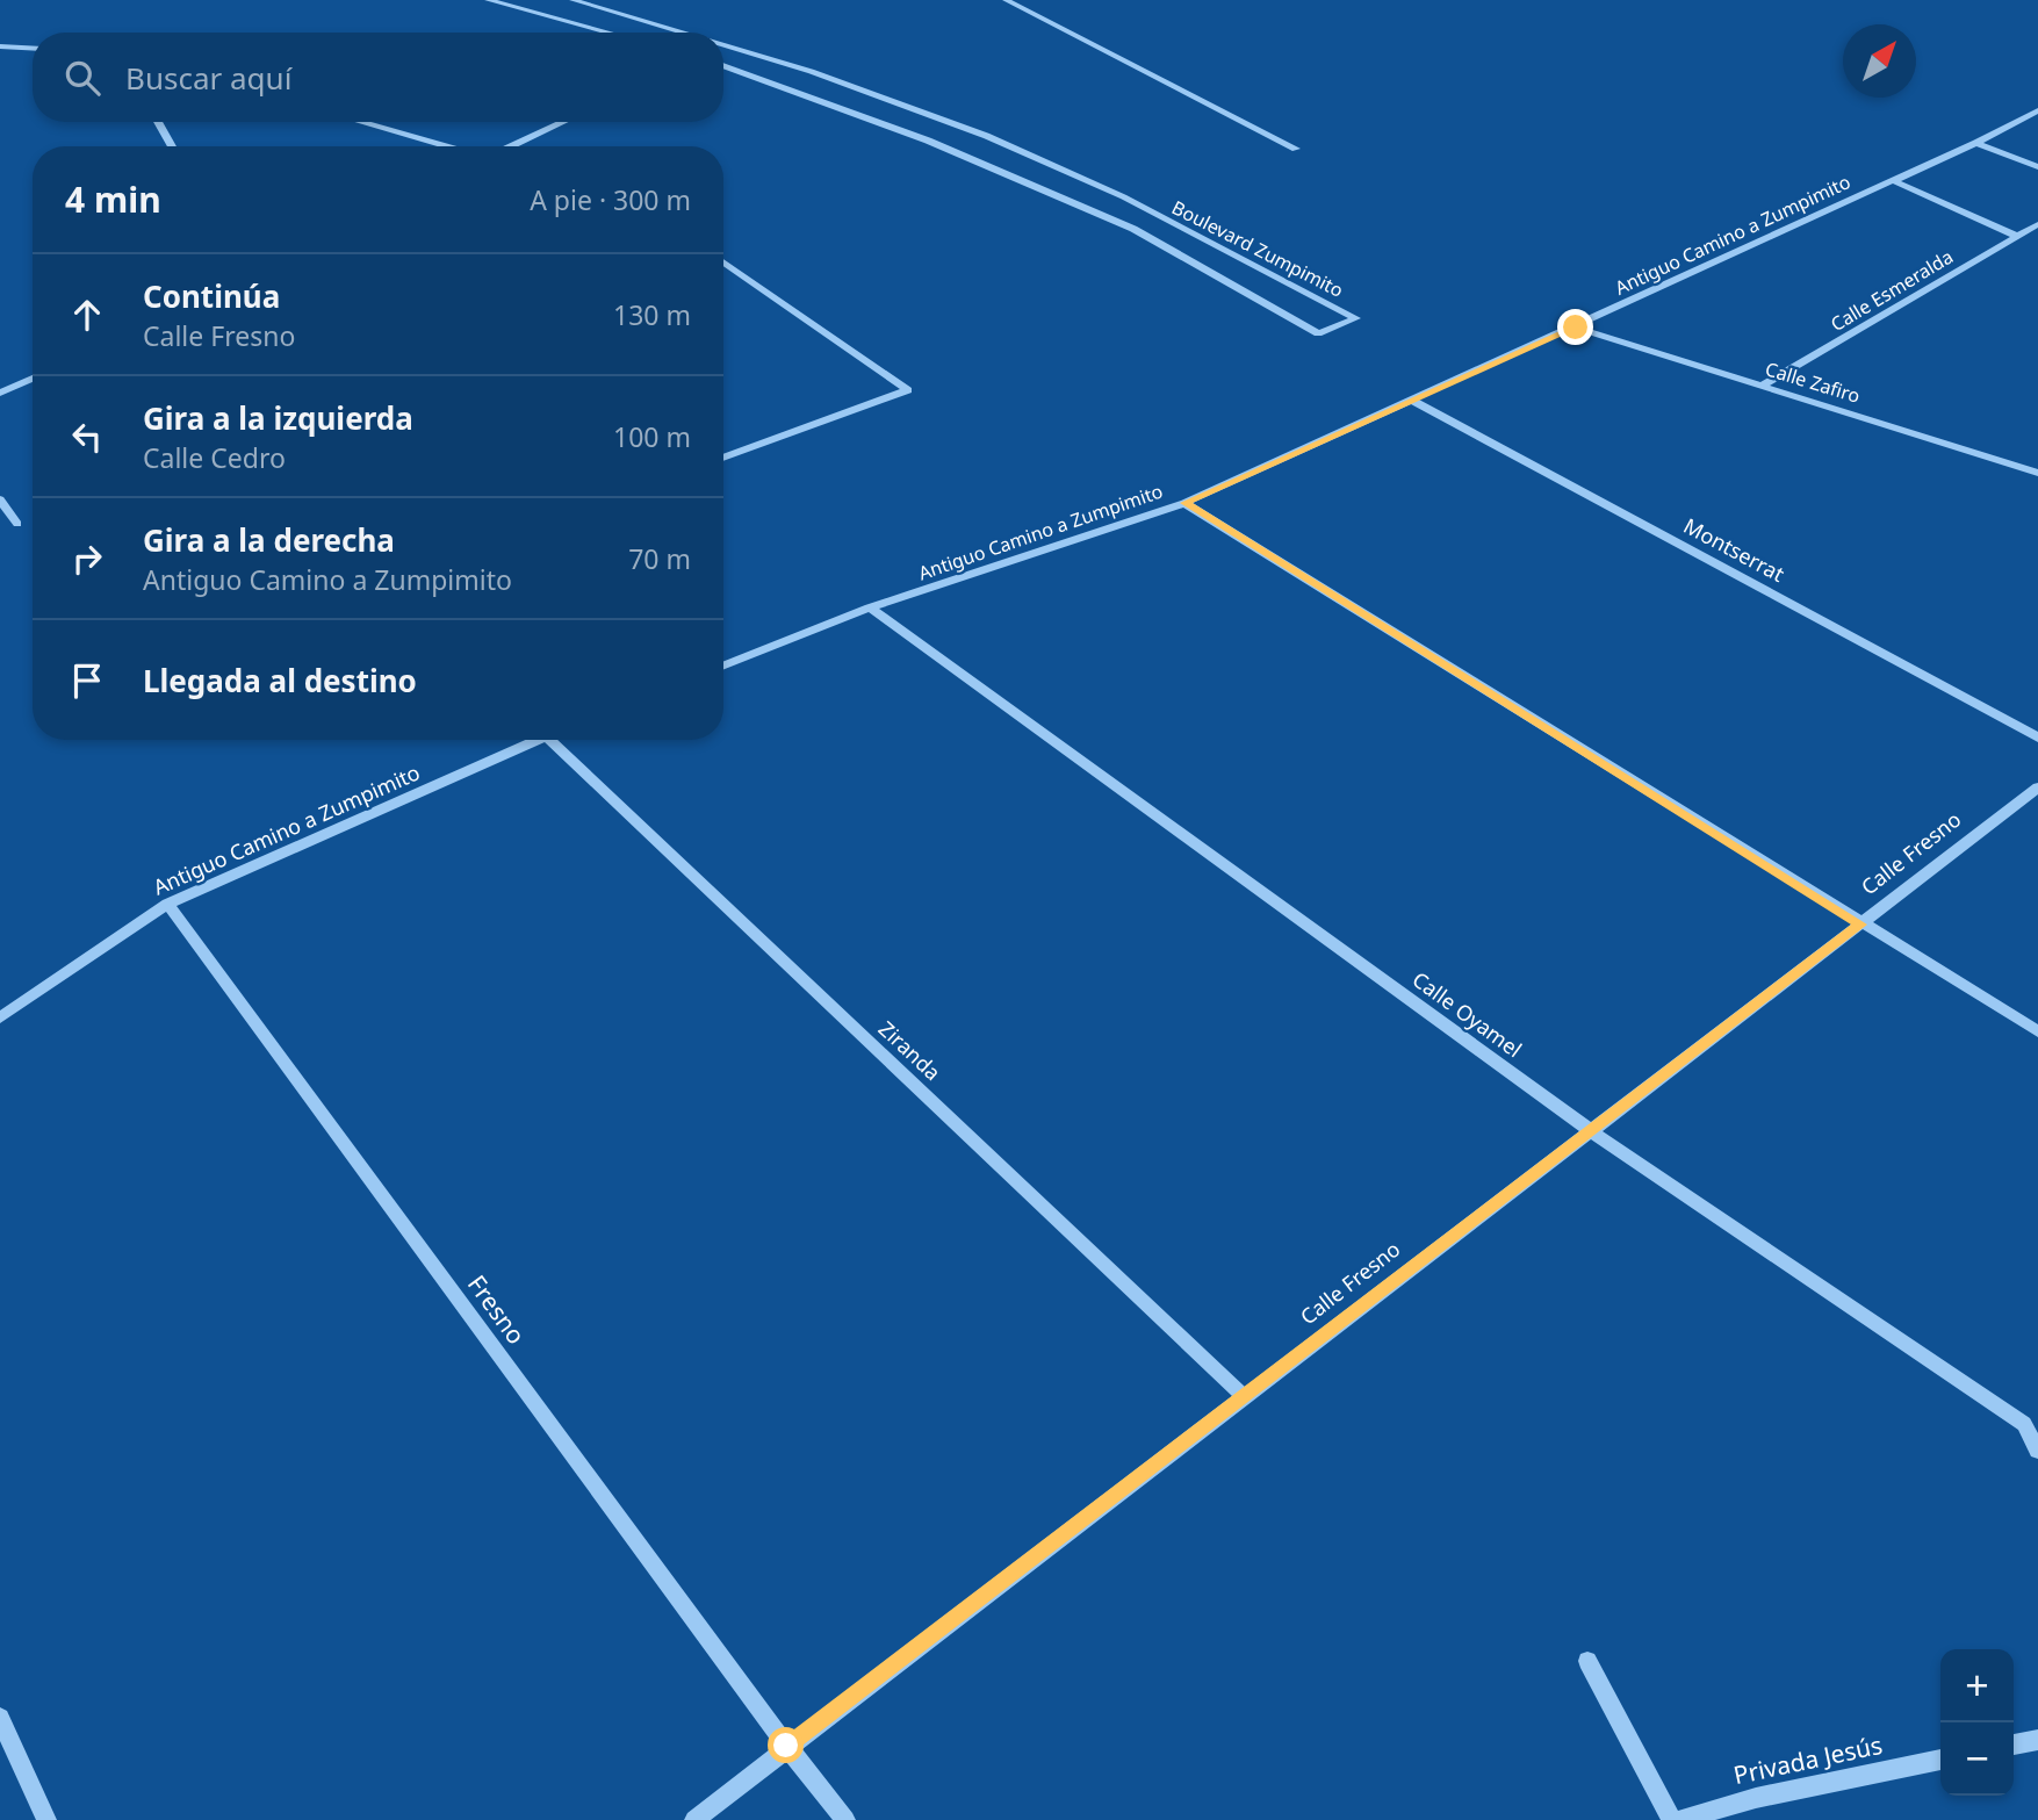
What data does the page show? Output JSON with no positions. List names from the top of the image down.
{
  "streets": {
    "street": [
      "Antiguo Camino a Zumpimito",
      "Boulevard Zumpimito",
      "Calle Esmeralda",
      "Calle Zafiro",
      "Montserrat",
      "Calle Fresno",
      "Calle Oyamel",
      "Ziranda",
      "Fresno",
      "Privada Jesús"
    ]
  },
  "crossings": [
    ["Antiguo Camino a Zumpimito", "Calle Zafiro"],
    ["Antiguo Camino a Zumpimito", "Montserrat"],
    ["Antiguo Camino a Zumpimito", "Calle Oyamel"],
    ["Antiguo Camino a Zumpimito", "Fresno"],
    ["Calle Esmeralda", "Calle Zafiro"],
    ["Calle Fresno", "Calle Oyamel"],
    ["Calle Fresno", "Ziranda"],
    ["Calle Fresno", "Fresno"]
  ],
  "north": "top right",
  "page": {
    "search": "Buscar aquí",
    "heading": ["4 min", "A pie · 300 m"],
    "list": [
      ["Continúa", "Calle Fresno", "130 m"],
      ["Gira a la izquierda", "Calle Cedro", "100 m"],
      ["Gira a la derecha", "Antiguo Camino a Zumpimito", "70 m"],
      "Llegada al destino"
    ],
    "map_buttons": ["+", "−"]
  }
}
